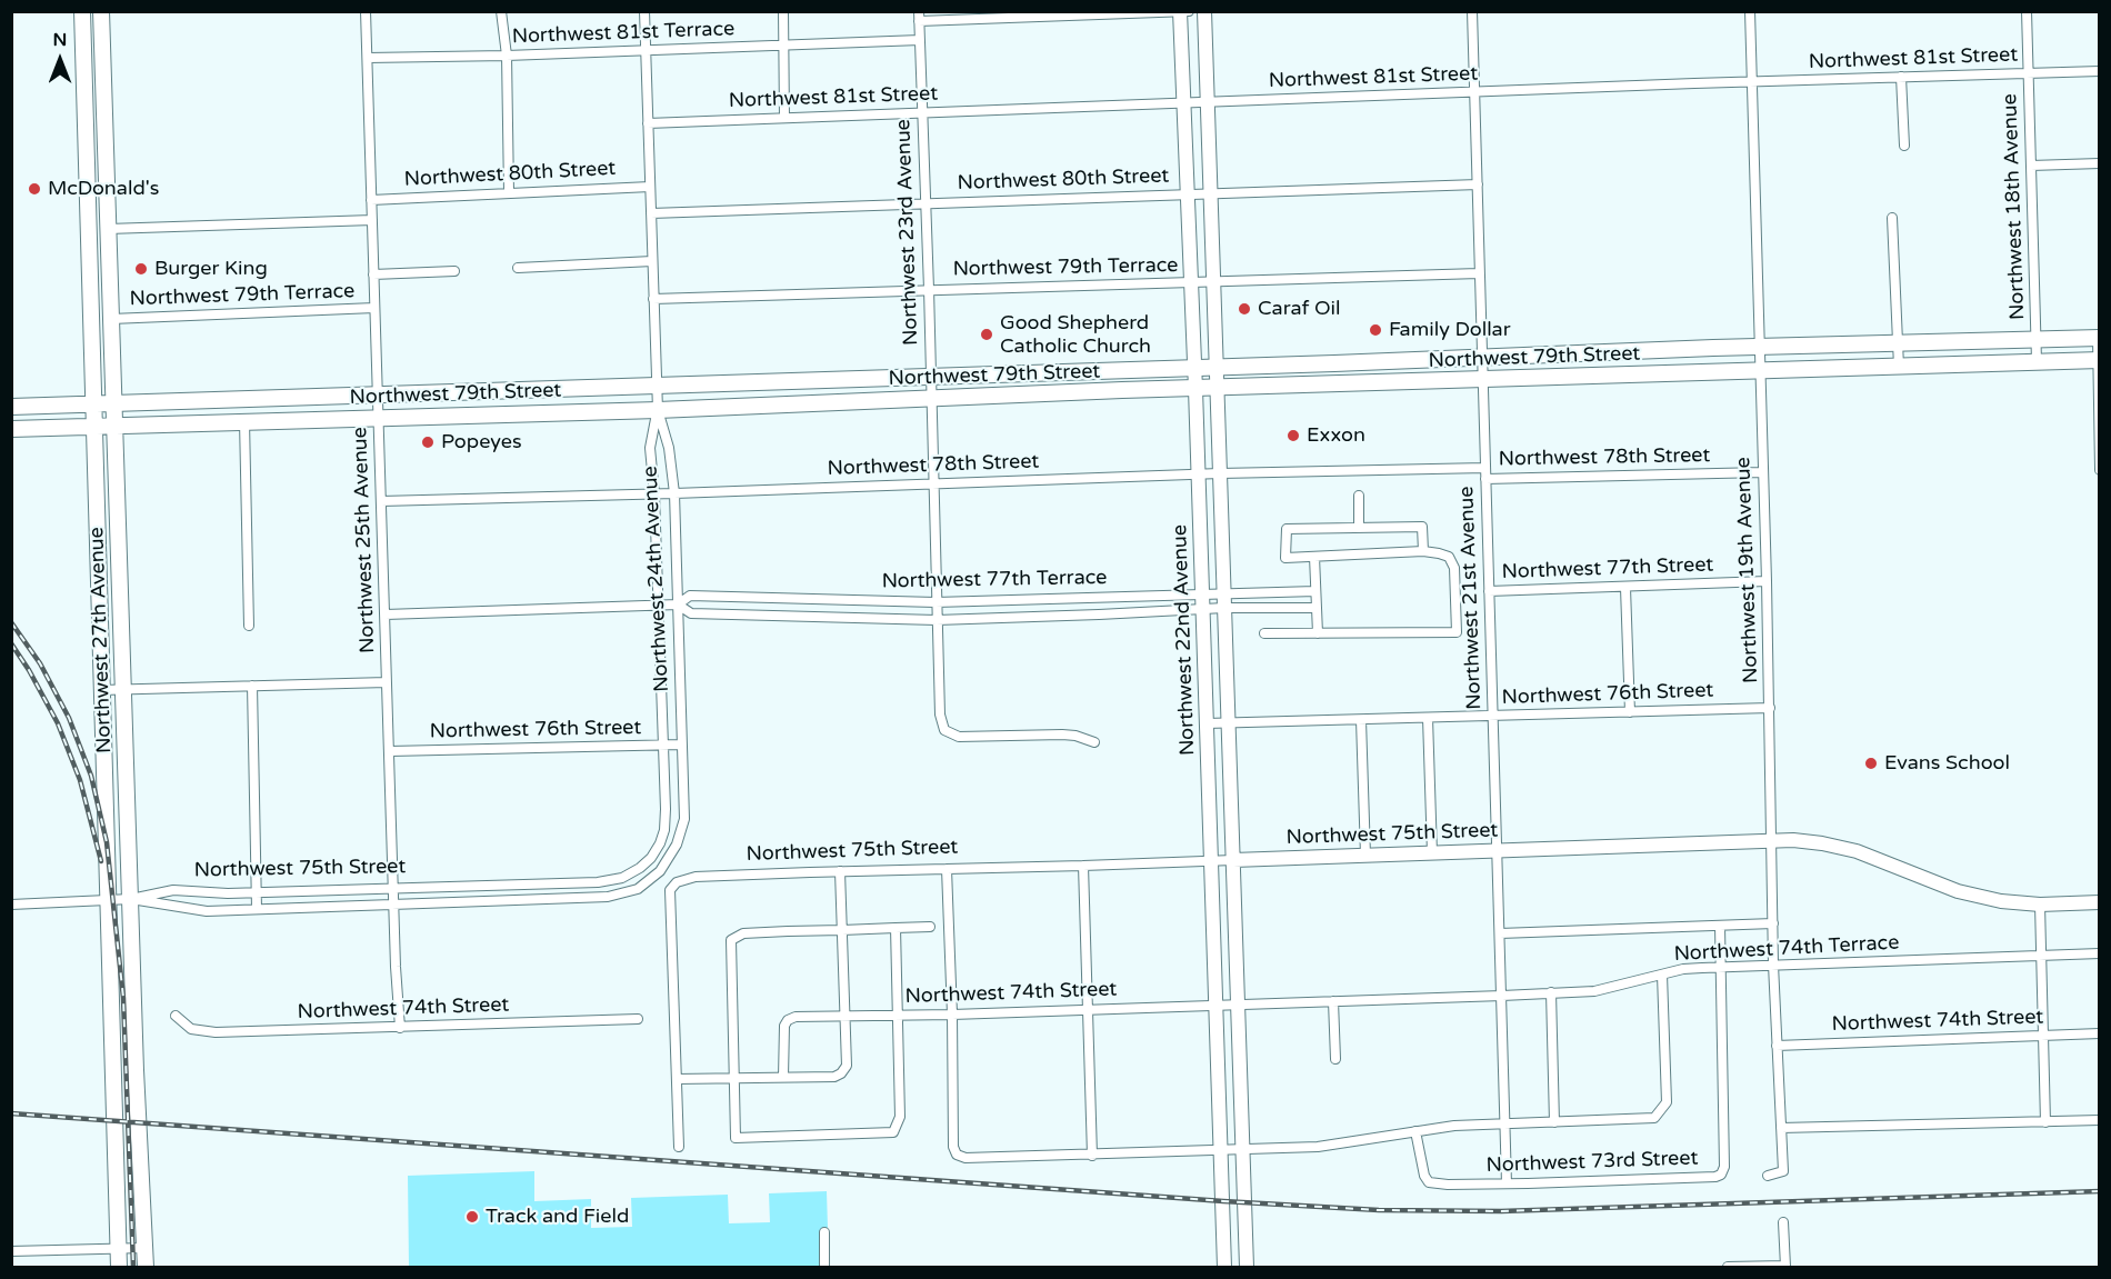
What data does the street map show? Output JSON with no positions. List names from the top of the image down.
{
  "streets": {
    "main road": [
      "Northwest 79th Street",
      "Northwest 27th Avenue",
      "Northwest 22nd Avenue",
      "Northwest 75th Street"
    ],
    "street": [
      "Northwest 81st Terrace",
      "Northwest 81st Street",
      "Northwest 80th Street",
      "Northwest 18th Avenue",
      "Northwest 23rd Avenue",
      "Northwest 79th Terrace",
      "Northwest 78th Street",
      "Northwest 25th Avenue",
      "Northwest 77th Street",
      "Northwest 19th Avenue",
      "Northwest 24th Avenue",
      "Northwest 77th Terrace",
      "Northwest 21st Avenue",
      "Northwest 76th Street",
      "Northwest 74th Terrace",
      "Northwest 74th Street",
      "Northwest 73rd Street"
    ]
  },
  "crossings": [
    ["Northwest 81st Terrace", "Northwest 23rd Avenue"],
    ["Northwest 81st Terrace", "Northwest 25th Avenue"],
    ["Northwest 81st Terrace", "Northwest 24th Avenue"],
    ["Northwest 81st Street", "Northwest 18th Avenue"],
    ["Northwest 81st Street", "Northwest 23rd Avenue"],
    ["Northwest 81st Street", "Northwest 19th Avenue"],
    ["Northwest 81st Street", "Northwest 24th Avenue"],
    ["Northwest 81st Street", "Northwest 21st Avenue"],
    ["Northwest 81st Street", "Northwest 22nd Avenue"],
    ["Northwest 80th Street", "Northwest 23rd Avenue"],
    ["Northwest 80th Street", "Northwest 25th Avenue"],
    ["Northwest 80th Street", "Northwest 24th Avenue"],
    ["Northwest 80th Street", "Northwest 21st Avenue"],
    ["Northwest 80th Street", "Northwest 22nd Avenue"],
    ["Northwest 18th Avenue", "Northwest 79th Street"],
    ["Northwest 23rd Avenue", "Northwest 79th Terrace"],
    ["Northwest 23rd Avenue", "Northwest 79th Street"],
    ["Northwest 23rd Avenue", "Northwest 78th Street"],
    ["Northwest 23rd Avenue", "Northwest 77th Terrace"],
    ["Northwest 79th Terrace", "Northwest 25th Avenue"],
    ["Northwest 79th Terrace", "Northwest 24th Avenue"],
    ["Northwest 79th Terrace", "Northwest 21st Avenue"],
    ["Northwest 79th Terrace", "Northwest 27th Avenue"],
    ["Northwest 79th Terrace", "Northwest 22nd Avenue"],
    ["Northwest 79th Street", "Northwest 25th Avenue"],
    ["Northwest 79th Street", "Northwest 19th Avenue"],
    ["Northwest 79th Street", "Northwest 24th Avenue"],
    ["Northwest 79th Street", "Northwest 21st Avenue"],
    ["Northwest 79th Street", "Northwest 27th Avenue"],
    ["Northwest 79th Street", "Northwest 22nd Avenue"],
    ["Northwest 79th Street", "Northwest 75th Street"],
    ["Northwest 78th Street", "Northwest 25th Avenue"],
    ["Northwest 78th Street", "Northwest 19th Avenue"],
    ["Northwest 78th Street", "Northwest 24th Avenue"],
    ["Northwest 78th Street", "Northwest 21st Avenue"],
    ["Northwest 78th Street", "Northwest 22nd Avenue"],
    ["Northwest 78th Street", "Northwest 75th Street"],
    ["Northwest 25th Avenue", "Northwest 77th Terrace"],
    ["Northwest 25th Avenue", "Northwest 76th Street"],
    ["Northwest 25th Avenue", "Northwest 75th Street"],
    ["Northwest 25th Avenue", "Northwest 74th Street"],
    ["Northwest 77th Street", "Northwest 19th Avenue"],
    ["Northwest 77th Street", "Northwest 21st Avenue"],
    ["Northwest 19th Avenue", "Northwest 76th Street"],
    ["Northwest 19th Avenue", "Northwest 75th Street"],
    ["Northwest 19th Avenue", "Northwest 74th Terrace"],
    ["Northwest 19th Avenue", "Northwest 74th Street"],
    ["Northwest 24th Avenue", "Northwest 77th Terrace"],
    ["Northwest 24th Avenue", "Northwest 76th Street"],
    ["Northwest 24th Avenue", "Northwest 75th Street"],
    ["Northwest 77th Terrace", "Northwest 22nd Avenue"],
    ["Northwest 77th Terrace", "Northwest 75th Street"],
    ["Northwest 21st Avenue", "Northwest 76th Street"],
    ["Northwest 21st Avenue", "Northwest 75th Street"],
    ["Northwest 21st Avenue", "Northwest 74th Terrace"],
    ["Northwest 21st Avenue", "Northwest 73rd Street"],
    ["Northwest 27th Avenue", "Northwest 75th Street"],
    ["Northwest 22nd Avenue", "Northwest 76th Street"],
    ["Northwest 22nd Avenue", "Northwest 75th Street"],
    ["Northwest 22nd Avenue", "Northwest 74th Terrace"],
    ["Northwest 22nd Avenue", "Northwest 74th Street"],
    ["Northwest 22nd Avenue", "Northwest 73rd Street"],
    ["Northwest 76th Street", "Northwest 75th Street"],
    ["Northwest 74th Terrace", "Northwest 74th Street"],
    ["Northwest 74th Terrace", "Northwest 73rd Street"],
    ["Northwest 74th Street", "Northwest 73rd Street"]
  ],
  "places": [
    "McDonald's",
    "Burger King",
    "Caraf Oil",
    "Family Dollar",
    "Good Shepherd Catholic Church",
    "Exxon",
    "Popeyes",
    "Evans School",
    "Track and Field"
  ],
  "north": "top"
}
